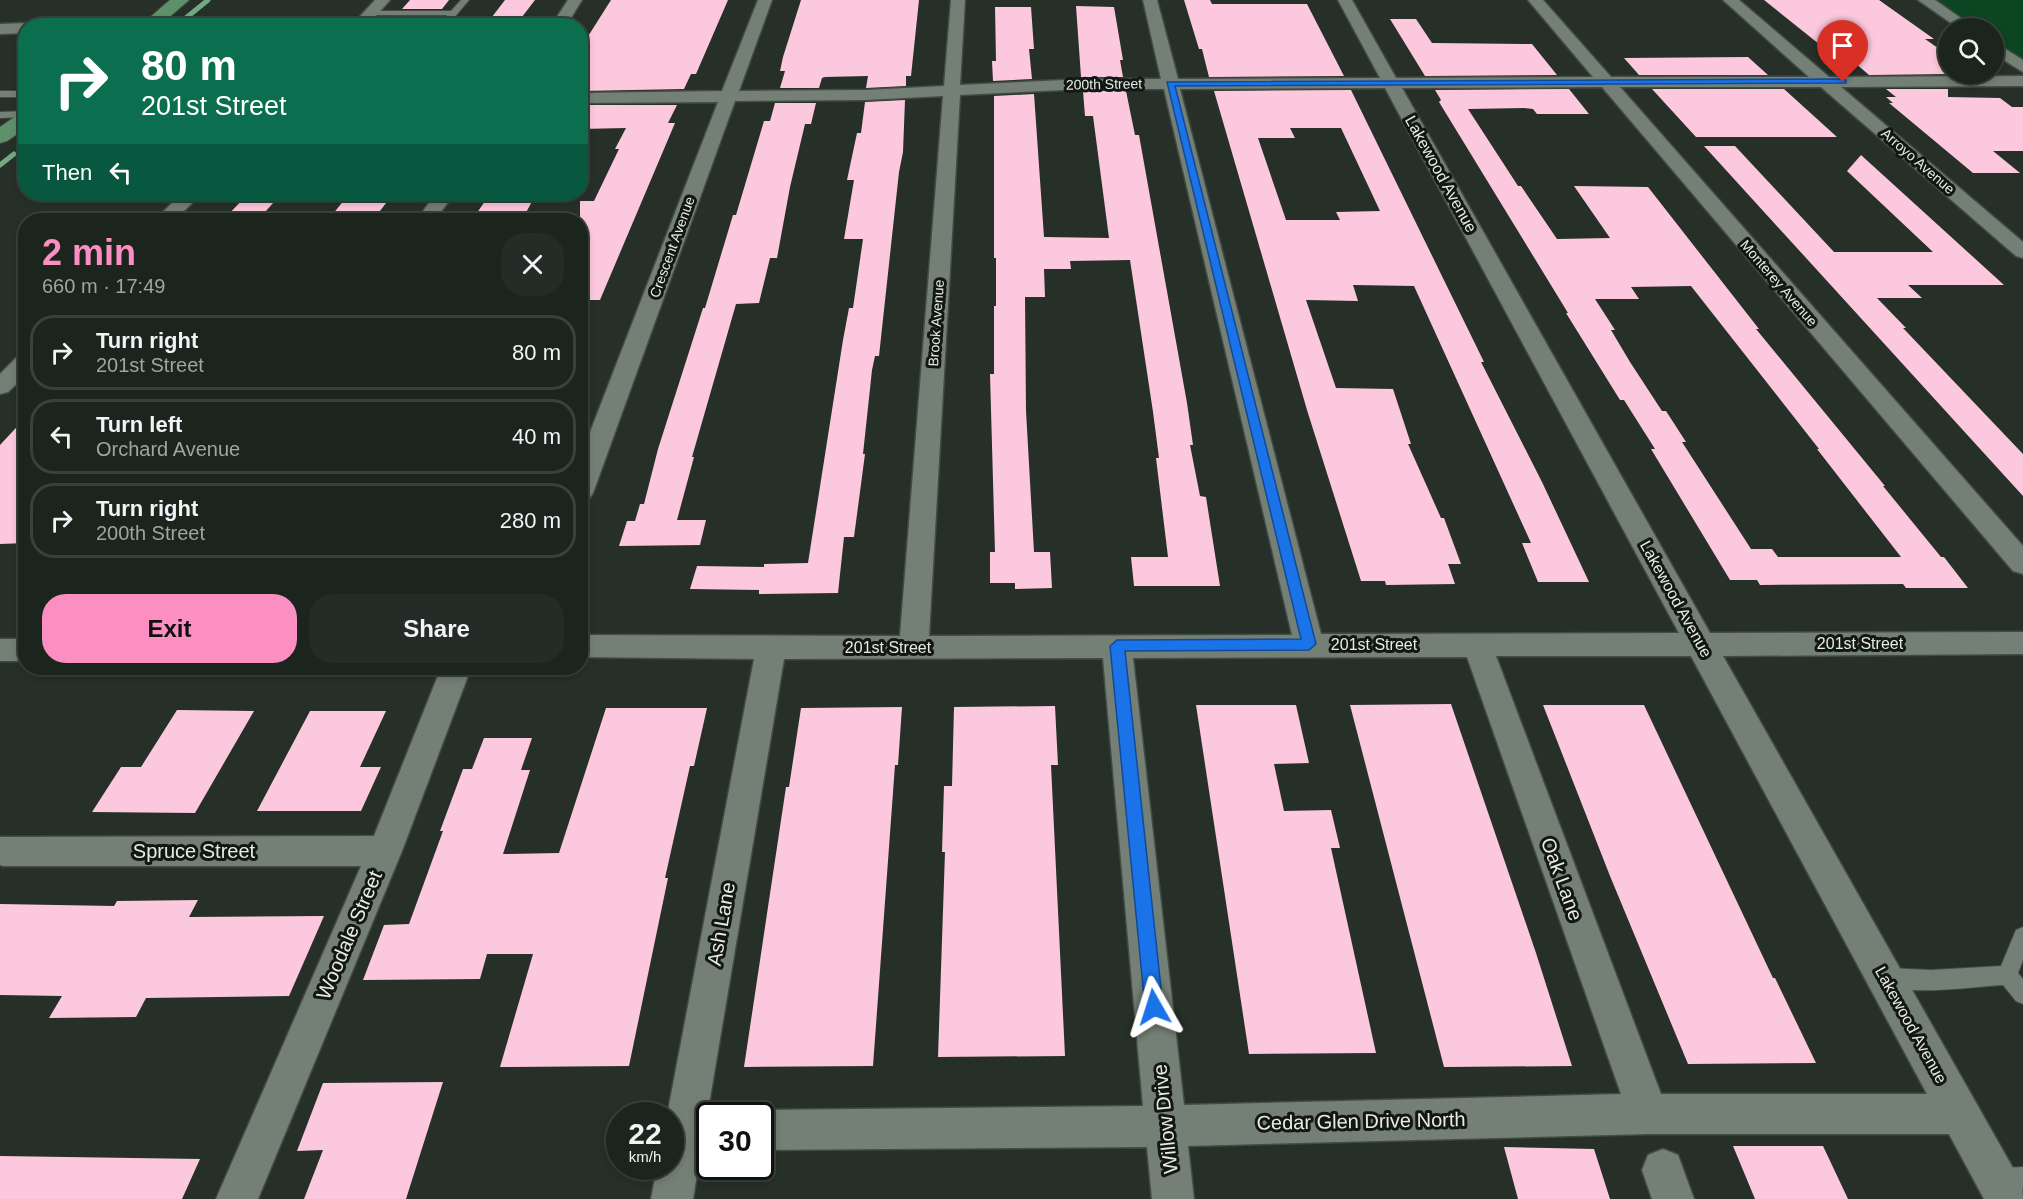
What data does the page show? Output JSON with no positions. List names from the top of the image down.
{
  "streets": {
    "street": [
      "200th Street",
      "Arroyo Avenue",
      "Lakewood Avenue",
      "Crescent Avenue",
      "Monterey Avenue",
      "Brook Avenue",
      "201st Street",
      "Spruce Street",
      "Oak Lane",
      "Ash Lane",
      "Woodale Street",
      "Willow Drive",
      "Cedar Glen Drive North"
    ]
  },
  "crossings": [
    ["200th Street", "Arroyo Avenue"],
    ["200th Street", "Lakewood Avenue"],
    ["200th Street", "Crescent Avenue"],
    ["200th Street", "Monterey Avenue"],
    ["200th Street", "Brook Avenue"],
    ["Lakewood Avenue", "201st Street"],
    ["Lakewood Avenue", "Cedar Glen Drive North"],
    ["Brook Avenue", "201st Street"],
    ["201st Street", "Oak Lane"],
    ["201st Street", "Ash Lane"],
    ["201st Street", "Willow Drive"],
    ["Spruce Street", "Woodale Street"],
    ["Oak Lane", "Cedar Glen Drive North"],
    ["Willow Drive", "Cedar Glen Drive North"]
  ],
  "page": {
    "turn": ["80 m", "201st Street"],
    "then": "Then",
    "heading": ["2 min", "660 m · 17:49"],
    "list": [
      {
        "name": "Turn right",
        "note": "201st Street",
        "value": "80 m"
      },
      {
        "name": "Turn left",
        "note": "Orchard Avenue",
        "value": "40 m"
      },
      {
        "name": "Turn right",
        "note": "200th Street",
        "value": "280 m"
      }
    ],
    "buttons": ["Exit", "Share"],
    "speed": "22 km/h",
    "limit": "30"
  }
}
